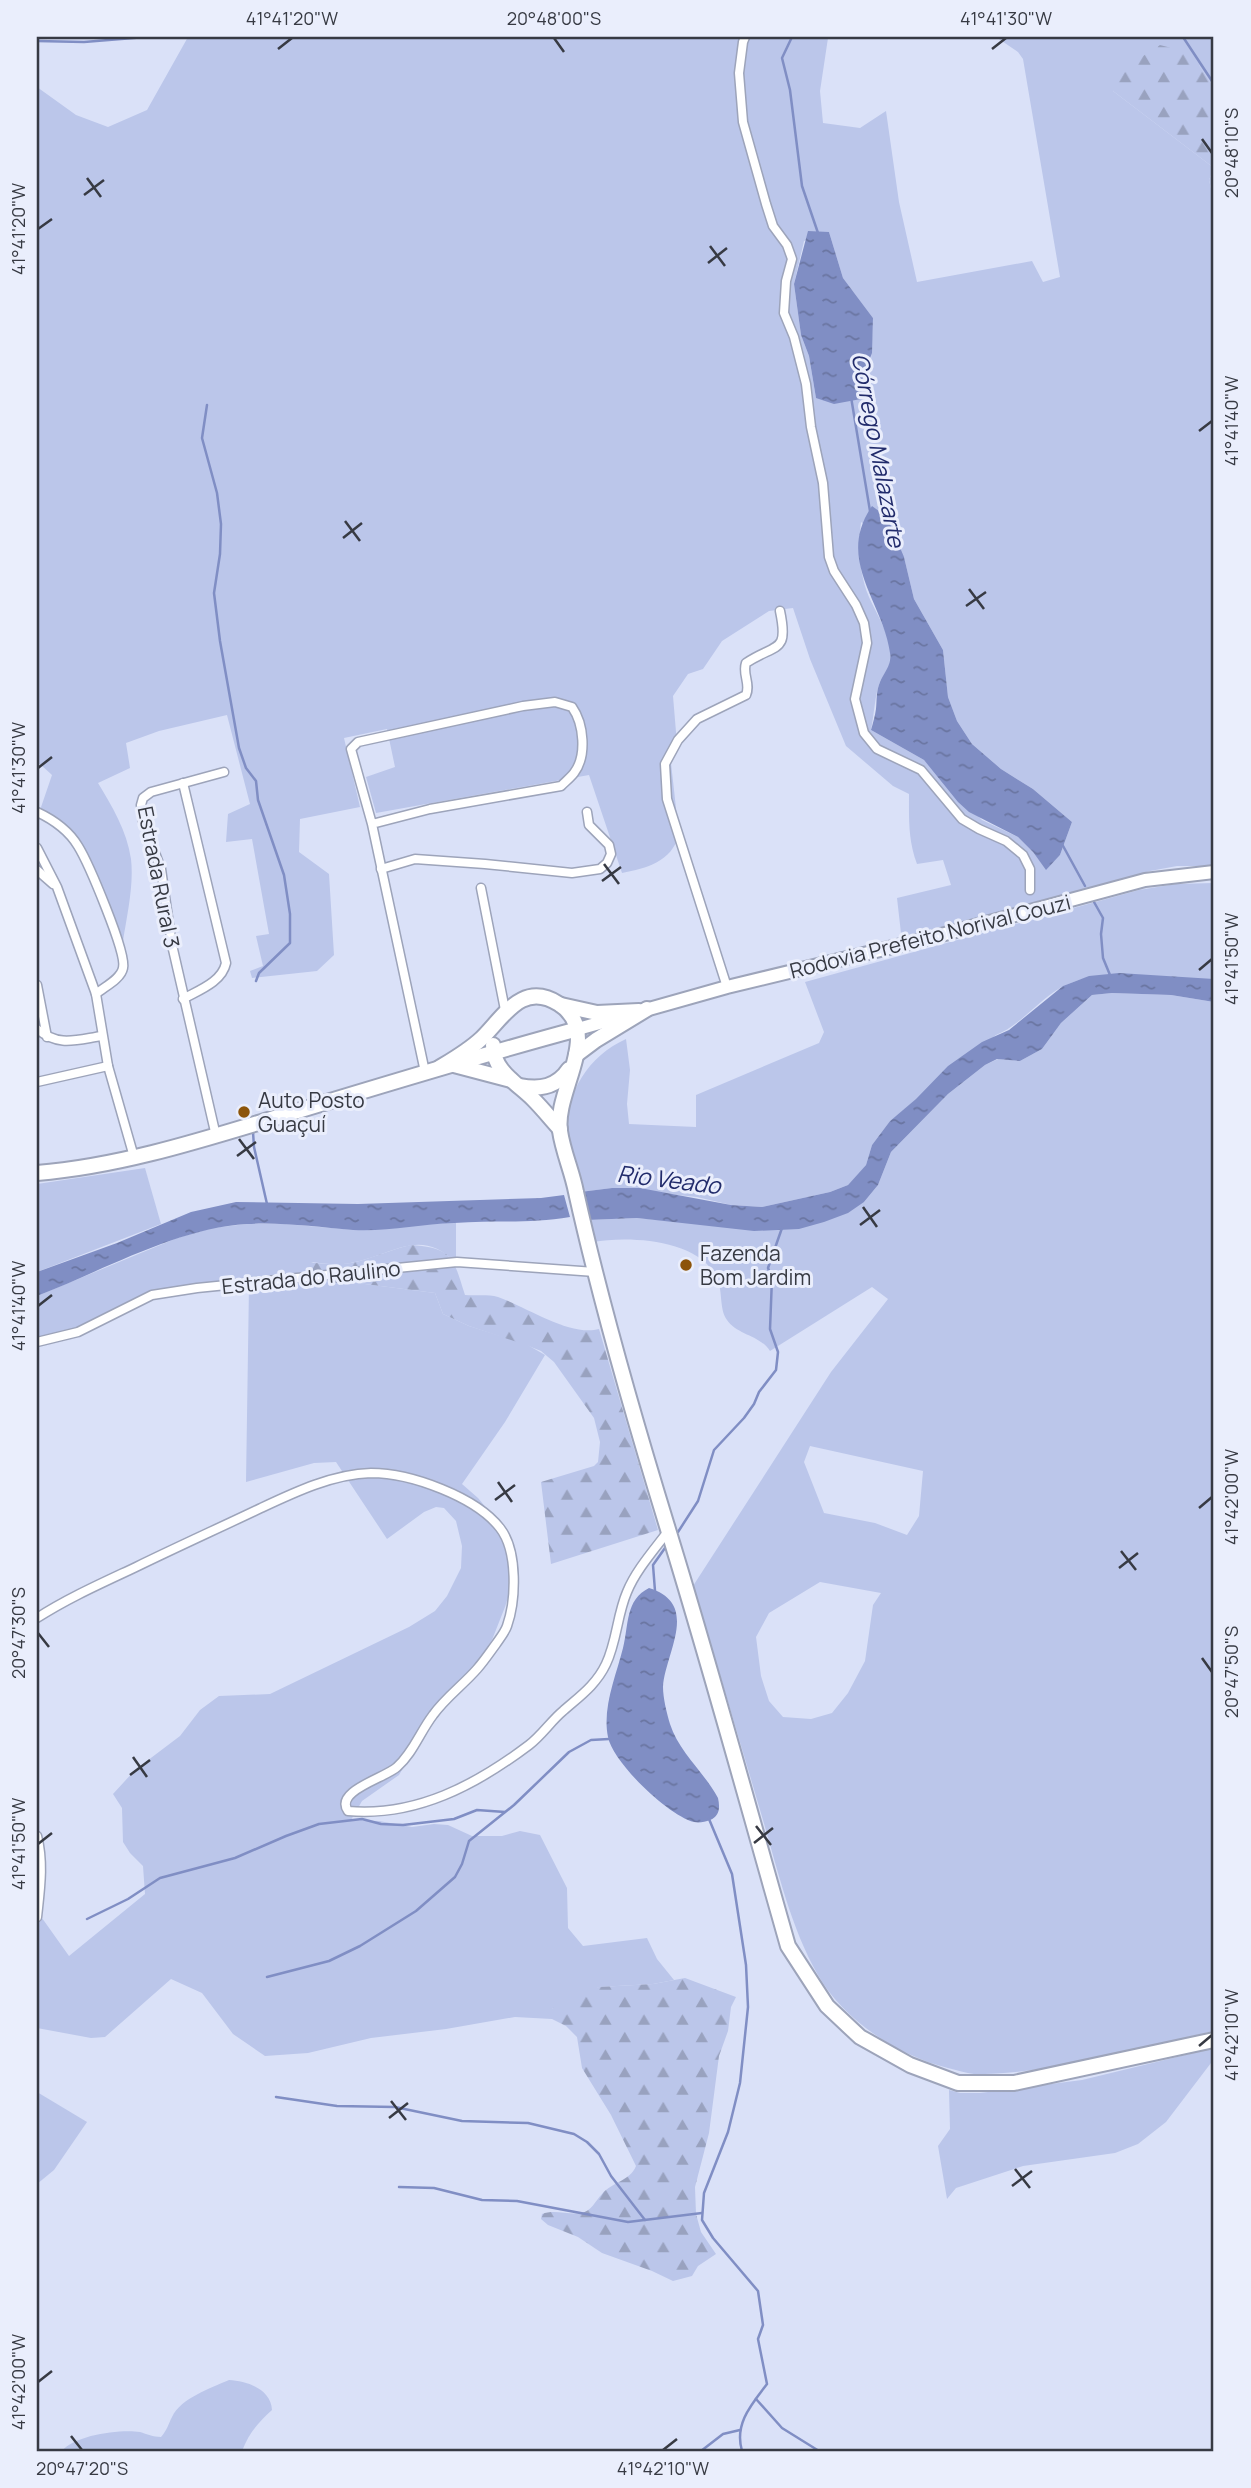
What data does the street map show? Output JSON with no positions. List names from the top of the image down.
{
  "streets": {
    "main road": ["Rodovia Prefeito Norival Couzi"],
    "street": ["Estrada Rural 3", "Estrada do Raulino"]
  },
  "water": ["Córrego Malazarte", "Rio Veado"],
  "places": ["Auto Posto Guaçuí", "Fazenda Bom Jardim"],
  "coordinates": [
    "41°41'20\"W",
    "20°48'00\"S",
    "41°41'30\"W",
    "20°48'10\"S",
    "41°41'40\"W",
    "41°41'50\"W",
    "41°42'00\"W",
    "20°47'30\"S",
    "20°47'50\"S",
    "41°42'10\"W",
    "20°47'20\"S"
  ]
}
